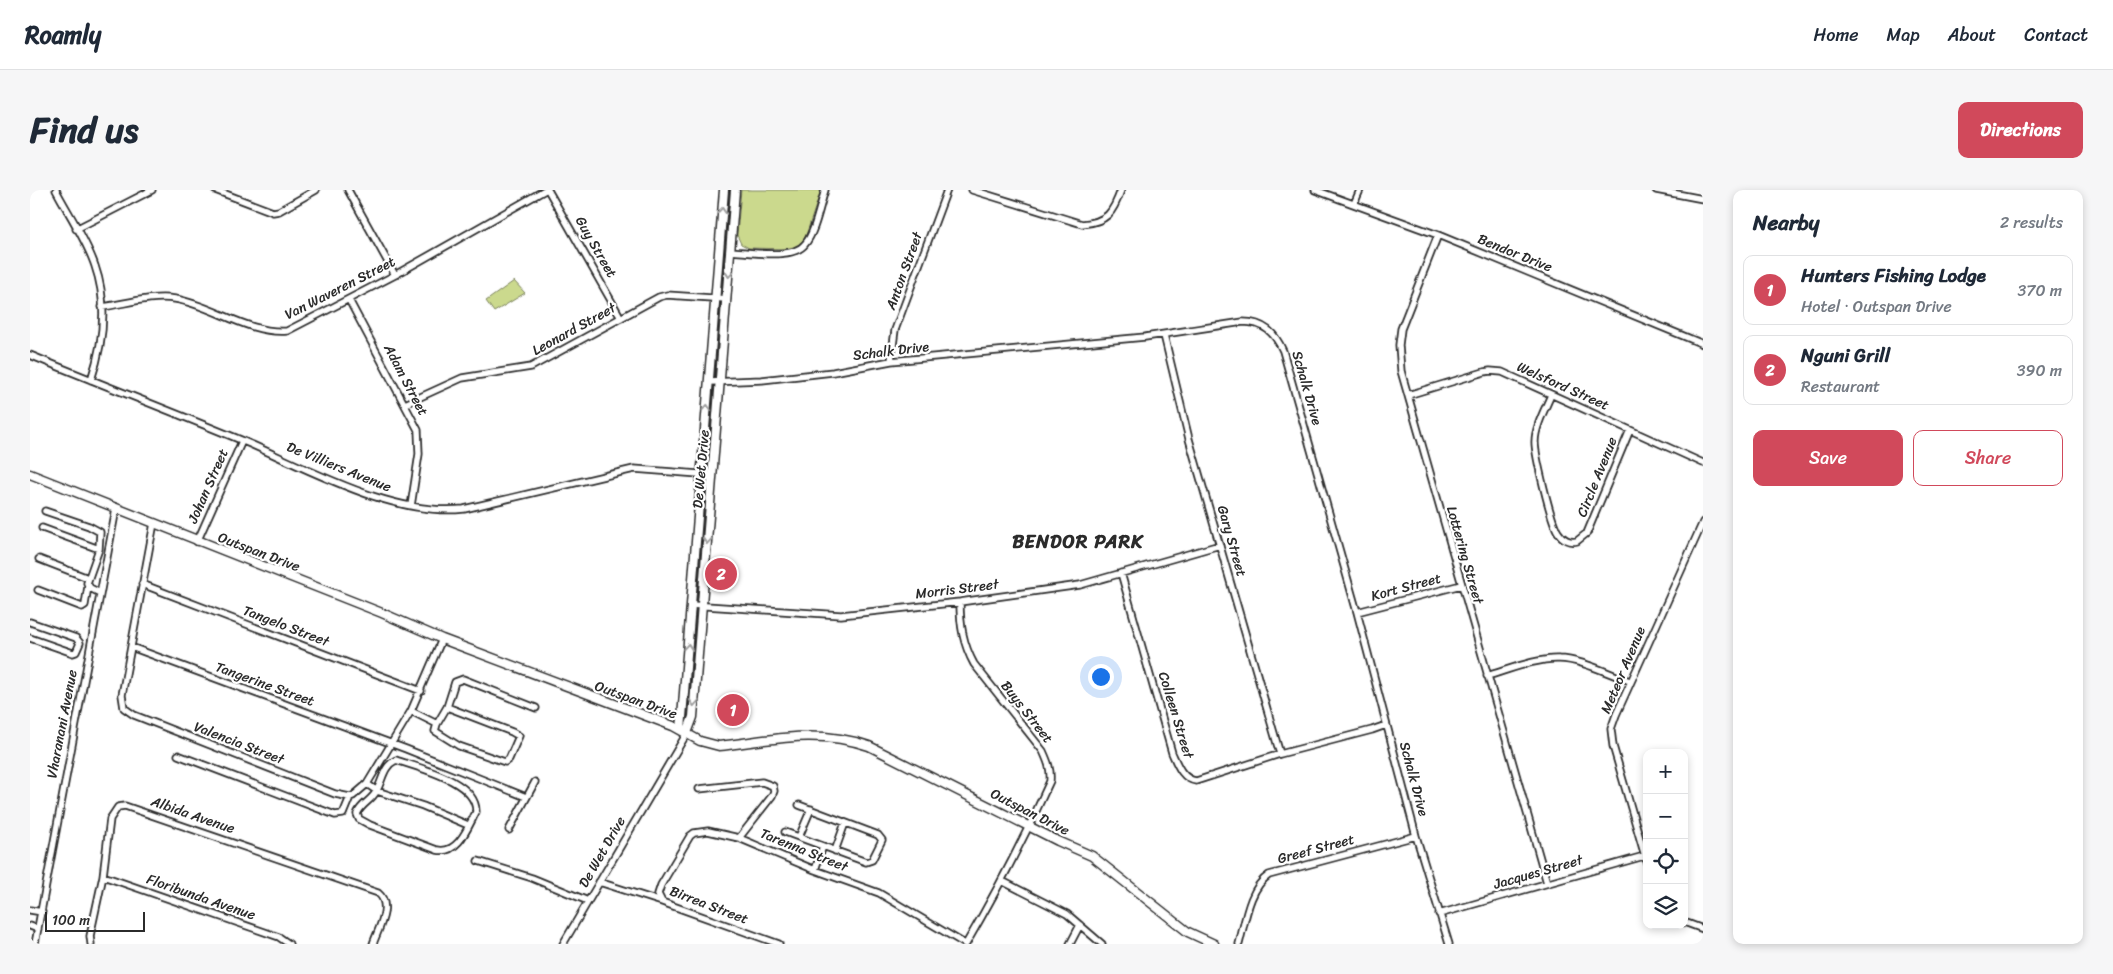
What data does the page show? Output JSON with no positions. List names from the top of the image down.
{
  "streets": {
    "street": [
      "Guy Street",
      "Bendor Drive",
      "Anton Street",
      "Van Waveren Street",
      "Leonard Street",
      "Schalk Drive",
      "Adam Street",
      "Welsford Street",
      "De Villiers Avenue",
      "De Wet Drive",
      "Circle Avenue",
      "Johan Street",
      "Gary Street",
      "Outspan Drive",
      "Lottering Street",
      "Kort Street",
      "Morris Street",
      "Tangelo Street",
      "Meteor Avenue",
      "Tangerine Street",
      "Buys Street",
      "Colleen Street",
      "Vharanani Avenue",
      "Valencia Street",
      "Albida Avenue",
      "Greef Street",
      "Tarenna Street",
      "Jacques Street",
      "Floribunda Avenue",
      "Birrea Street"
    ]
  },
  "crossings": [
    ["Guy Street", "Van Waveren Street"],
    ["Guy Street", "Leonard Street"],
    ["Bendor Drive", "Lottering Street"],
    ["Anton Street", "Schalk Drive"],
    ["Van Waveren Street", "Adam Street"],
    ["Leonard Street", "Adam Street"],
    ["Leonard Street", "De Wet Drive"],
    ["Schalk Drive", "De Wet Drive"],
    ["Schalk Drive", "Gary Street"],
    ["Schalk Drive", "Kort Street"],
    ["Schalk Drive", "Colleen Street"],
    ["Schalk Drive", "Greef Street"],
    ["Schalk Drive", "Jacques Street"],
    ["Adam Street", "De Villiers Avenue"],
    ["Welsford Street", "Circle Avenue"],
    ["Welsford Street", "Lottering Street"],
    ["De Villiers Avenue", "De Wet Drive"],
    ["De Villiers Avenue", "Johan Street"],
    ["De Wet Drive", "Outspan Drive"],
    ["De Wet Drive", "Morris Street"],
    ["De Wet Drive", "Birrea Street"],
    ["Johan Street", "Outspan Drive"],
    ["Gary Street", "Morris Street"],
    ["Gary Street", "Colleen Street"],
    ["Outspan Drive", "Buys Street"],
    ["Outspan Drive", "Vharanani Avenue"],
    ["Outspan Drive", "Valencia Street"],
    ["Lottering Street", "Kort Street"],
    ["Lottering Street", "Jacques Street"],
    ["Morris Street", "Buys Street"],
    ["Morris Street", "Colleen Street"],
    ["Tangelo Street", "Valencia Street"],
    ["Tangerine Street", "Valencia Street"],
    ["Buys Street", "Tarenna Street"],
    ["Albida Avenue", "Floribunda Avenue"],
    ["Tarenna Street", "Birrea Street"]
  ],
  "districts": ["BENDOR PARK"],
  "scale_bar": "100 m",
  "page": {
    "header": "Roamly",
    "nav": [
      "Home",
      "Map",
      "About",
      "Contact"
    ],
    "title": "Find us",
    "buttons": [
      "Directions",
      ["Save", "Share"]
    ],
    "heading": ["Nearby", "2 results"],
    "list": [
      {
        "mark": "1",
        "name": "Hunters Fishing Lodge",
        "note": "Hotel · Outspan Drive",
        "value": "370 m"
      },
      {
        "mark": "2",
        "name": "Nguni Grill",
        "note": "Restaurant",
        "value": "390 m"
      }
    ],
    "pins": ["2", "1"],
    "map_buttons": ["+", "−"],
    "scale": "100 m"
  }
}
